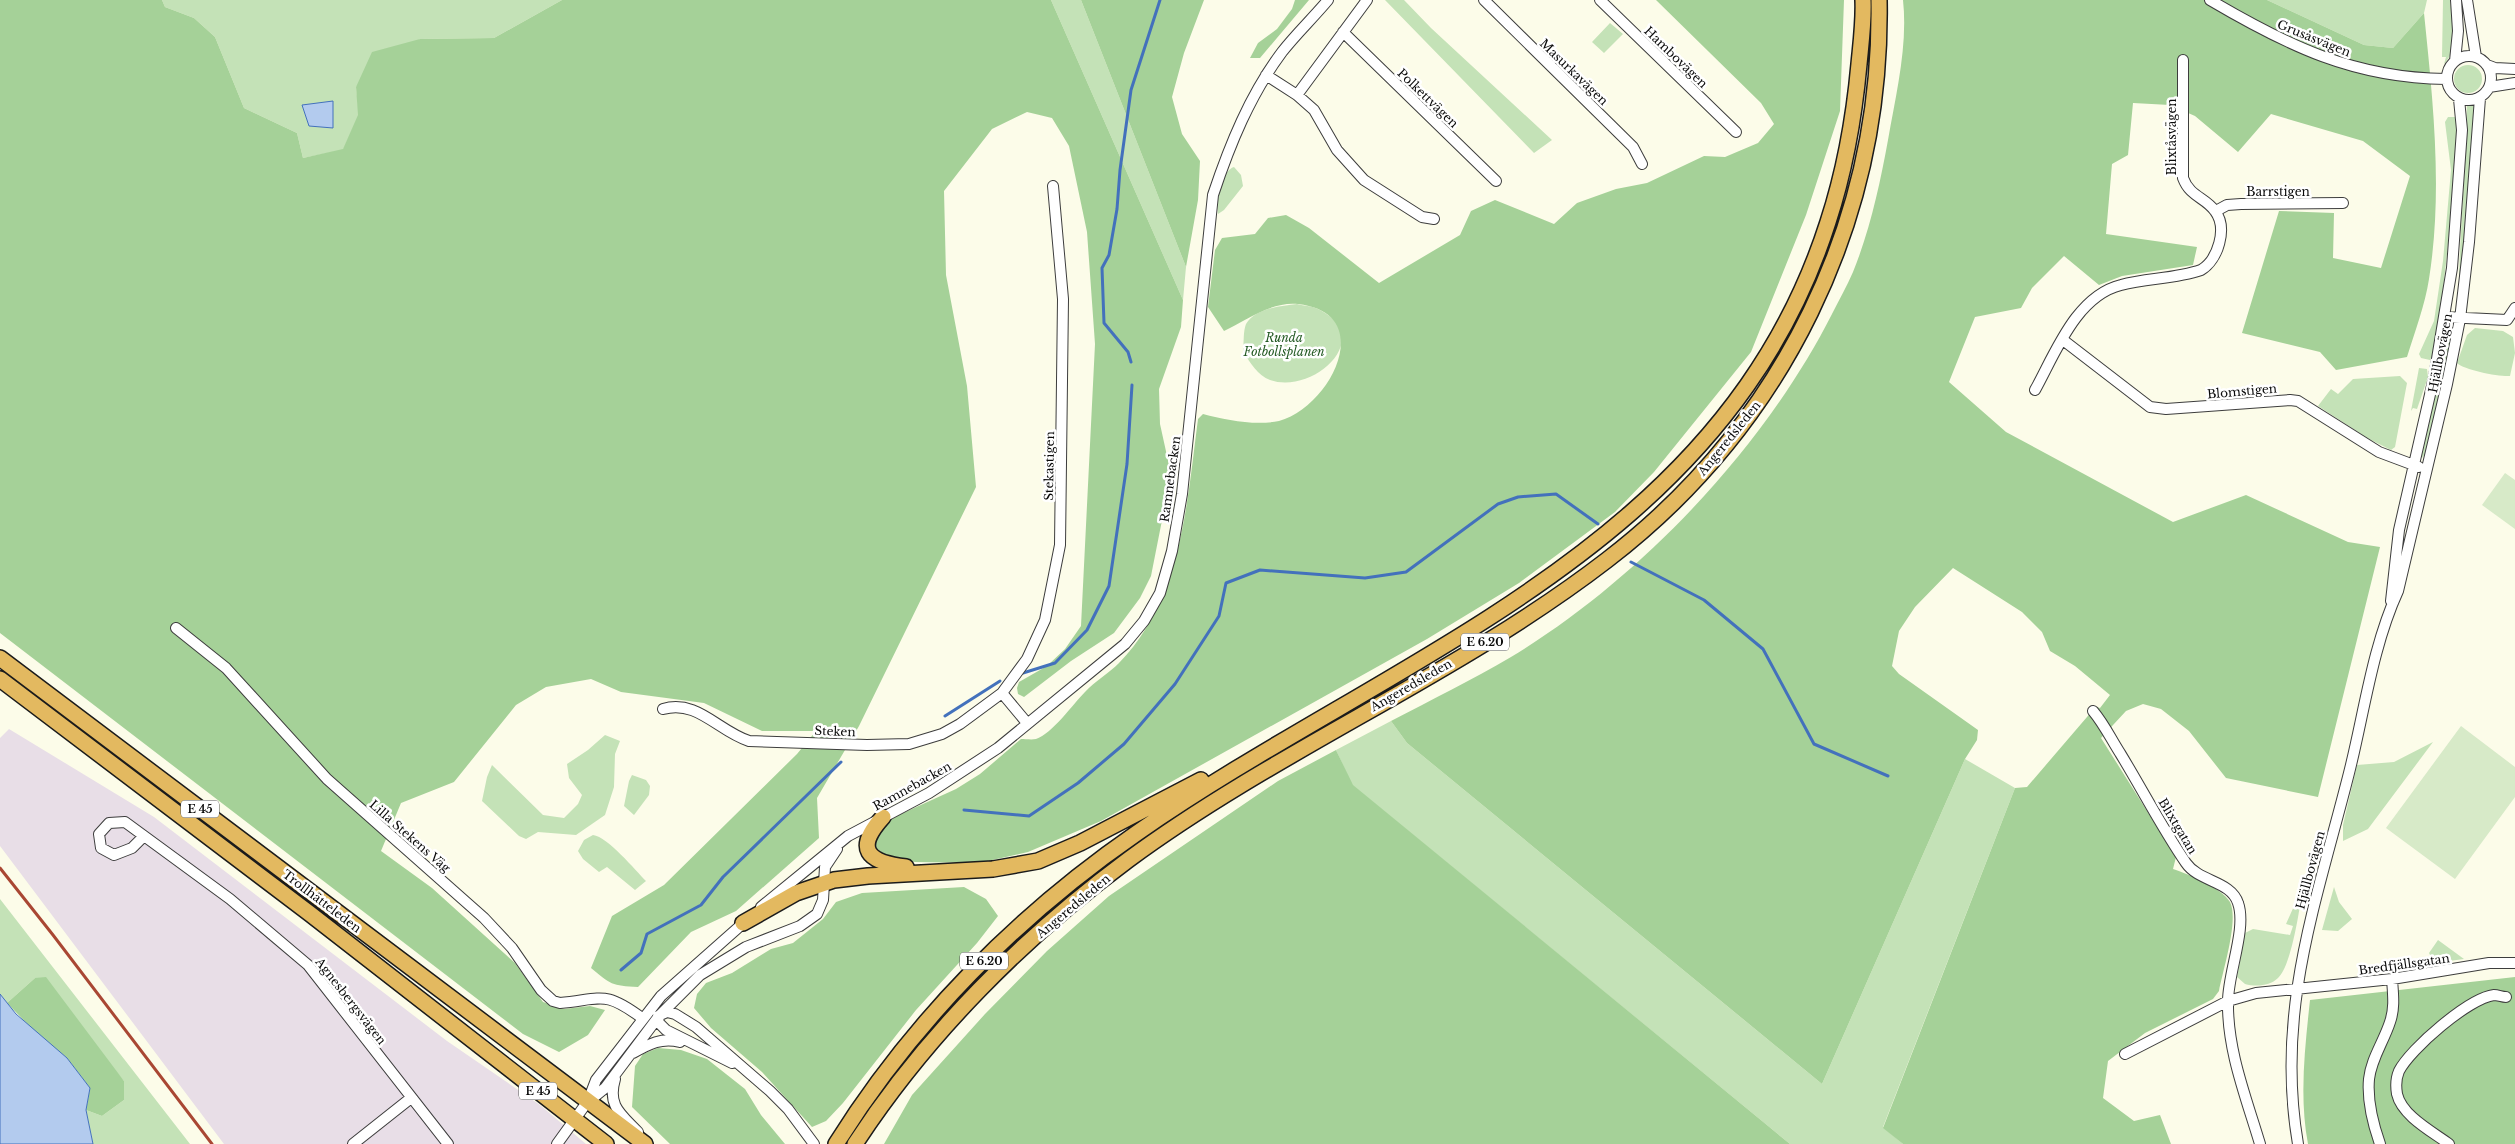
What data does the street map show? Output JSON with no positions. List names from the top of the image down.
{
  "streets": {
    "highway": [
      "Angeredsleden",
      "E 6.20",
      "E 45",
      "Trollhätteleden"
    ],
    "street": [
      "Grusåsvägen",
      "Hambovägen",
      "Masurkavägen",
      "Polkettvägen",
      "Blixtåsvägen",
      "Barrstigen",
      "Hjällbovägen",
      "Blomstigen",
      "Stekastigen",
      "Ramnebacken",
      "Steken",
      "Blixtgatan",
      "Lilla Stekens Väg",
      "Bredfjällsgatan",
      "Agnesbergsvägen"
    ]
  },
  "crossings": [
    ["Grusåsvägen", "Hjällbovägen"],
    ["Blixtåsvägen", "Barrstigen"],
    ["Hjällbovägen", "Blomstigen"],
    ["Hjällbovägen", "Bredfjällsgatan"],
    ["Stekastigen", "Steken"],
    ["Ramnebacken", "Lilla Stekens Väg"],
    ["Ramnebacken", "Trollhätteleden"]
  ],
  "parks": ["Runda Fotbollsplanen"]
}
